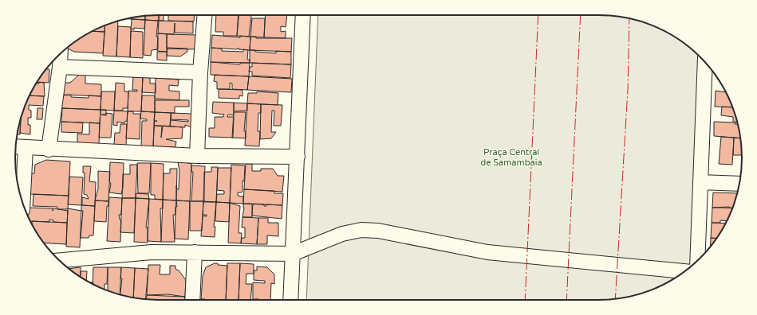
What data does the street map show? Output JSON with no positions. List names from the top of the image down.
{
  "parks": ["Praça Central de Samambaia"]
}
